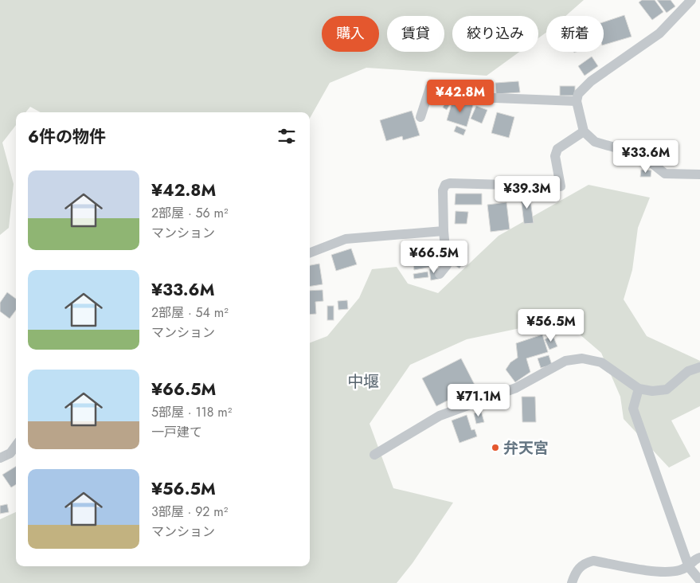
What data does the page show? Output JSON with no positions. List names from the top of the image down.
{
  "districts": ["中堰"],
  "places": ["弁天宮"],
  "page": {
    "chip": [
      "購入",
      "賃貸",
      "絞り込み",
      "新着"
    ],
    "price": [
      "¥42.8M",
      "¥33.6M",
      "¥39.3M",
      "¥66.5M",
      "¥56.5M",
      "¥71.1M"
    ],
    "heading": "6件の物件",
    "list": [
      {
        "name": "¥42.8M",
        "note": "2部屋 · 56 m² · マンション"
      },
      {
        "name": "¥33.6M",
        "note": "2部屋 · 54 m² · マンション"
      },
      {
        "name": "¥66.5M",
        "note": "5部屋 · 118 m² · 一戸建て"
      },
      {
        "name": "¥56.5M",
        "note": "3部屋 · 92 m² · マンション"
      }
    ]
  }
}
